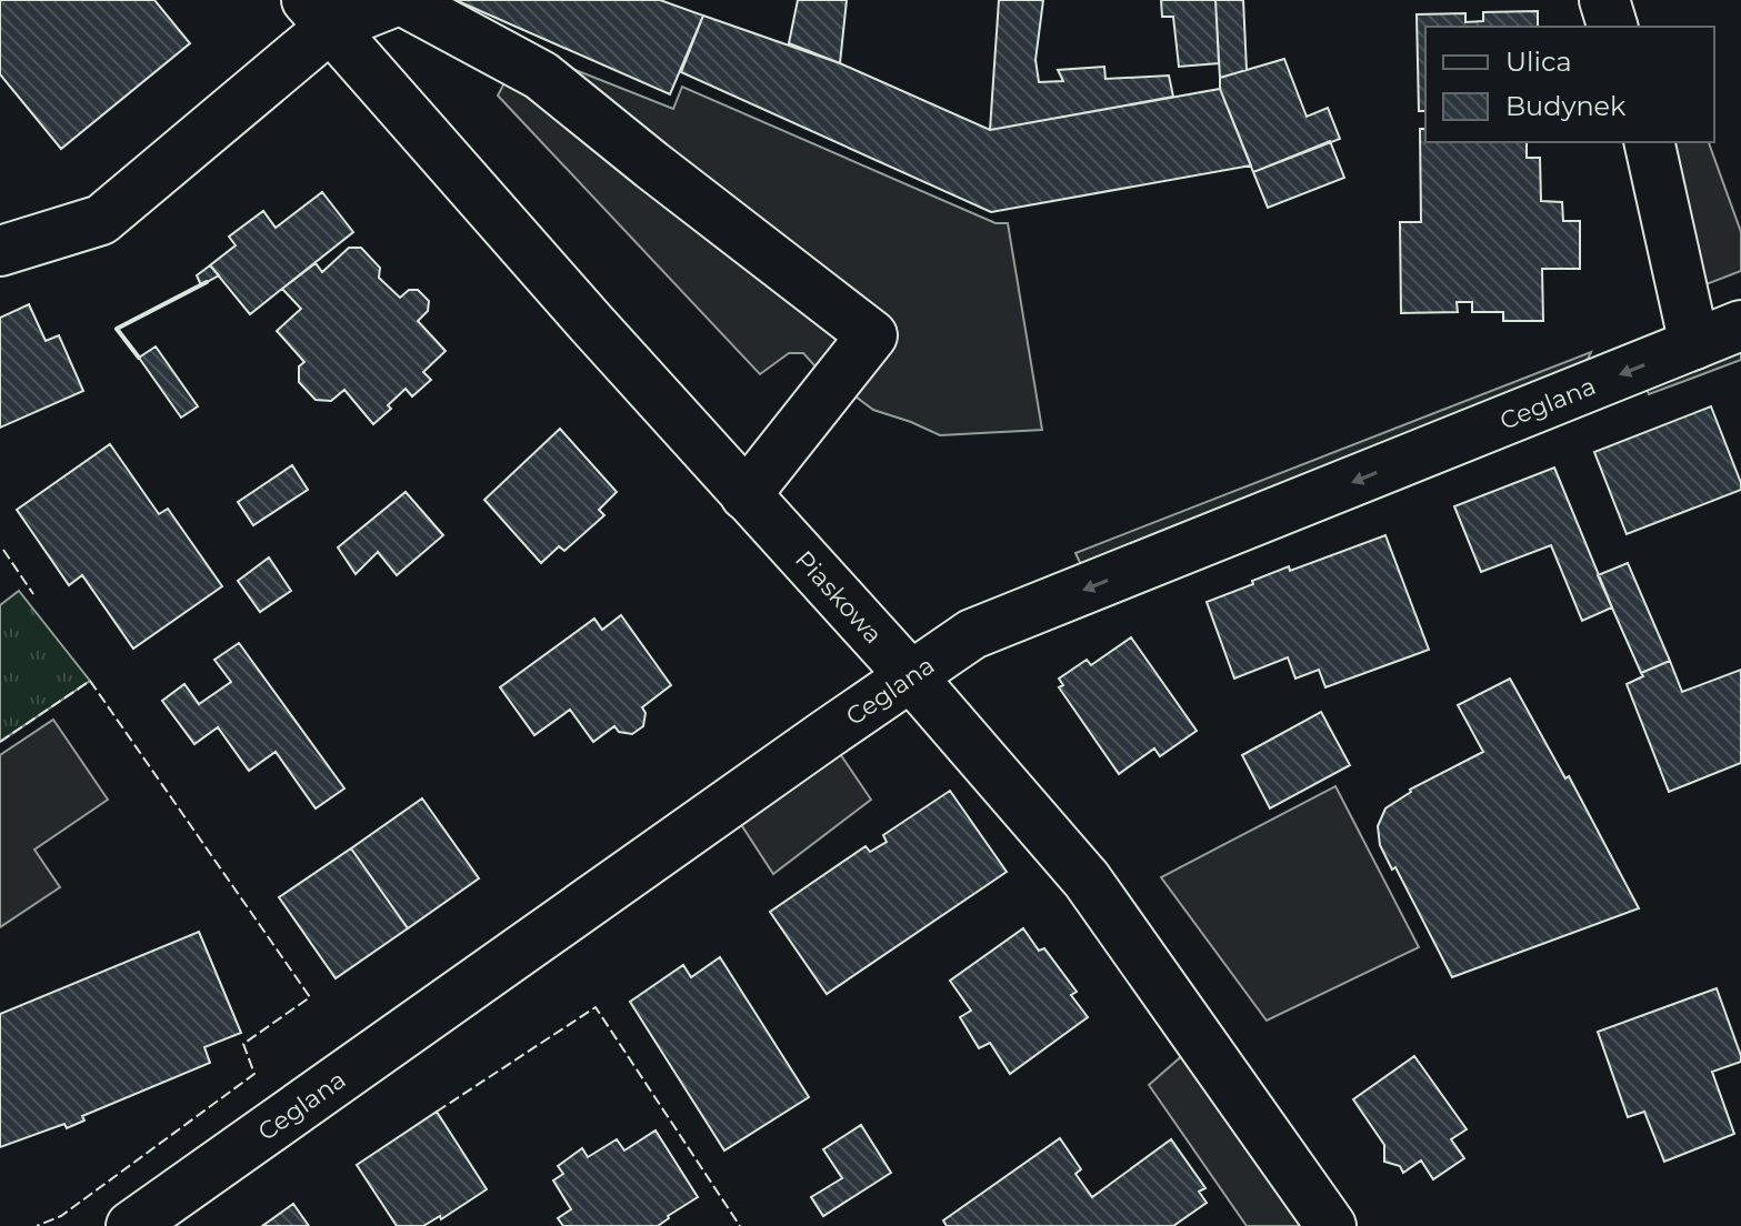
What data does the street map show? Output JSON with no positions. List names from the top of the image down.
{
  "streets": {
    "street": ["Ceglana", "Piaskowa"]
  },
  "crossings": [
    ["Ceglana", "Piaskowa"]
  ],
  "one_way": ["Ceglana"],
  "legend": ["Ulica", "Budynek"]
}
